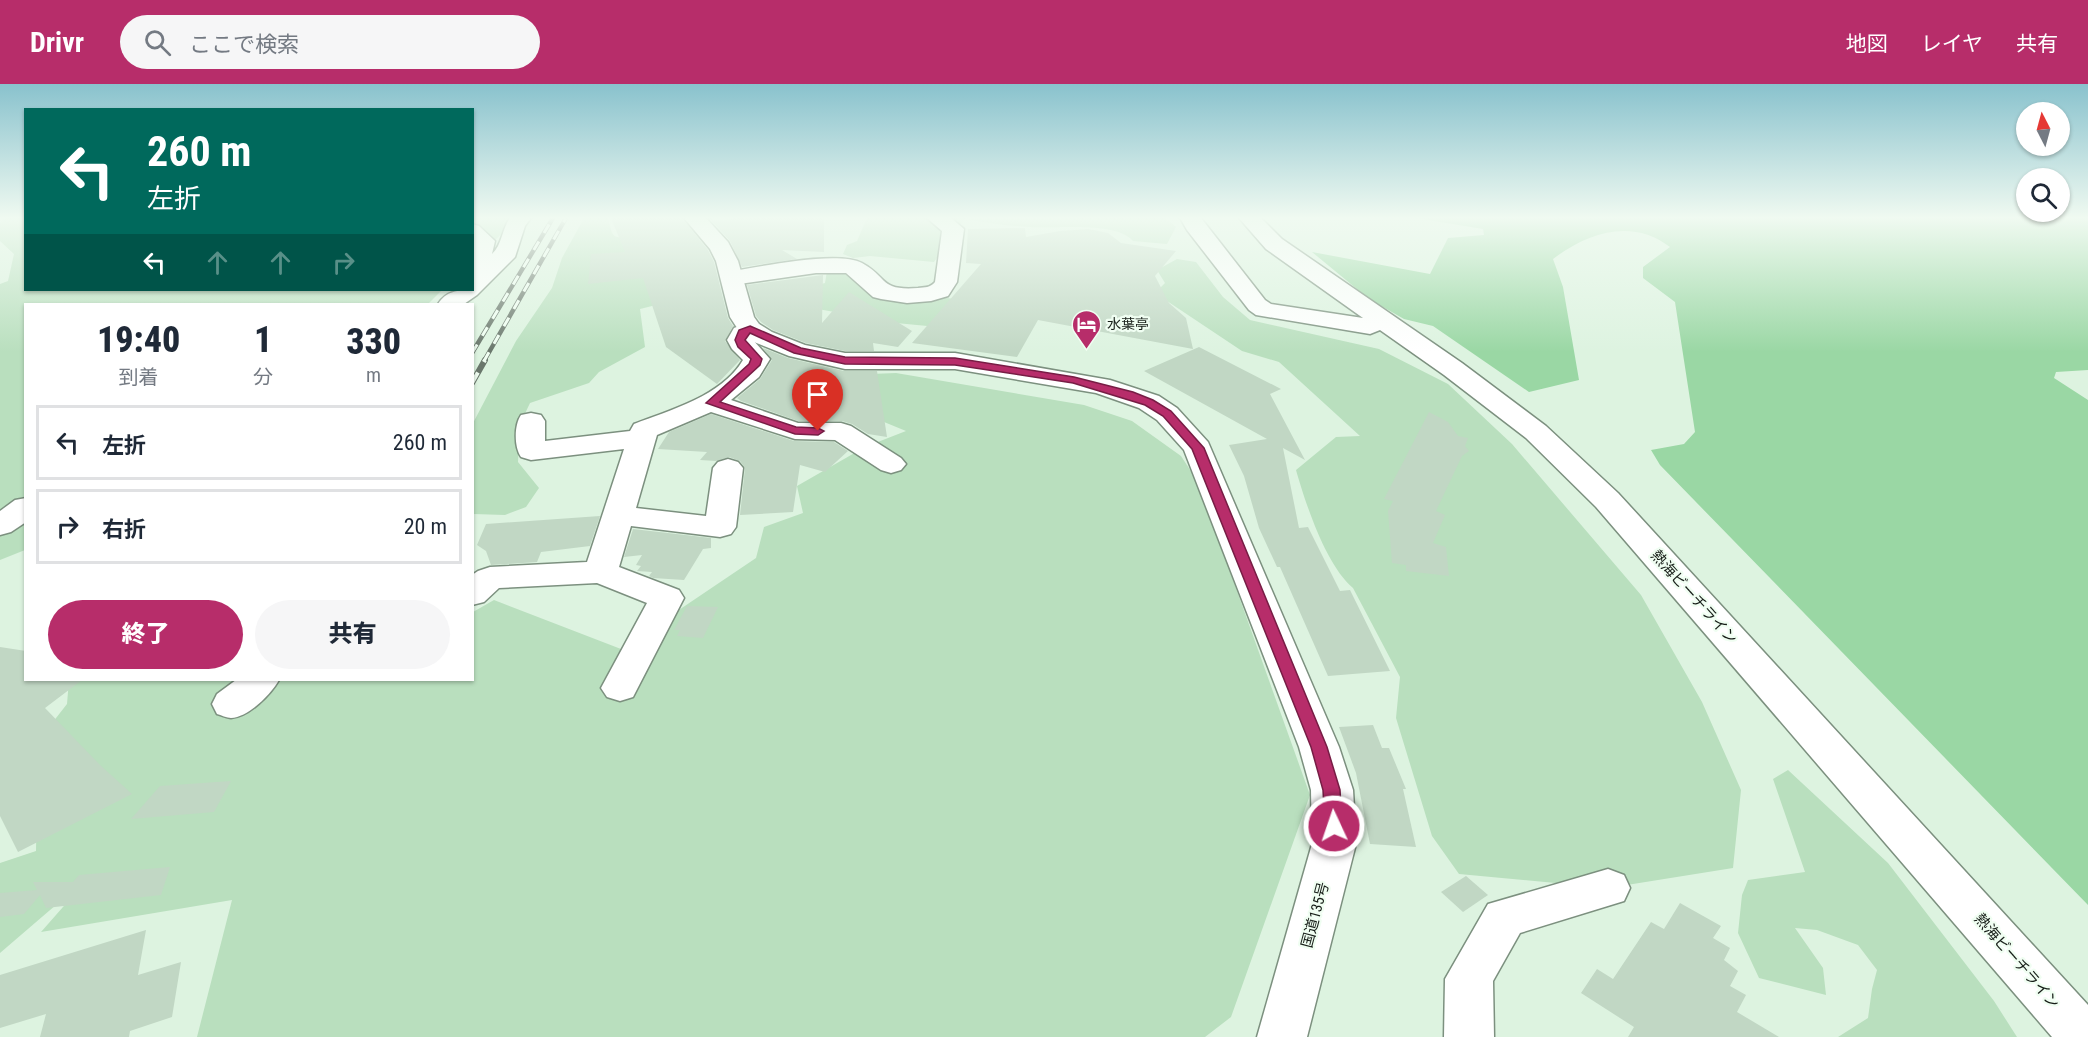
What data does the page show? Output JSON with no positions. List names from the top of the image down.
{
  "streets": {
    "main road": ["熱海ビーチライン", "国道135号"]
  },
  "places": {
    "hotel": ["水葉亭"]
  },
  "north": "top",
  "page": {
    "header": "Drivr",
    "search": "ここで検索",
    "nav": ["地図", "レイヤ", "共有"],
    "turn": ["260 m", "左折"],
    "eta": [
      "19:40",
      "到着",
      "1",
      "分",
      "330",
      "m"
    ],
    "list": [
      {
        "name": "左折",
        "value": "260 m"
      },
      {
        "name": "右折",
        "value": "20 m"
      }
    ],
    "buttons": ["終了", "共有"]
  }
}
